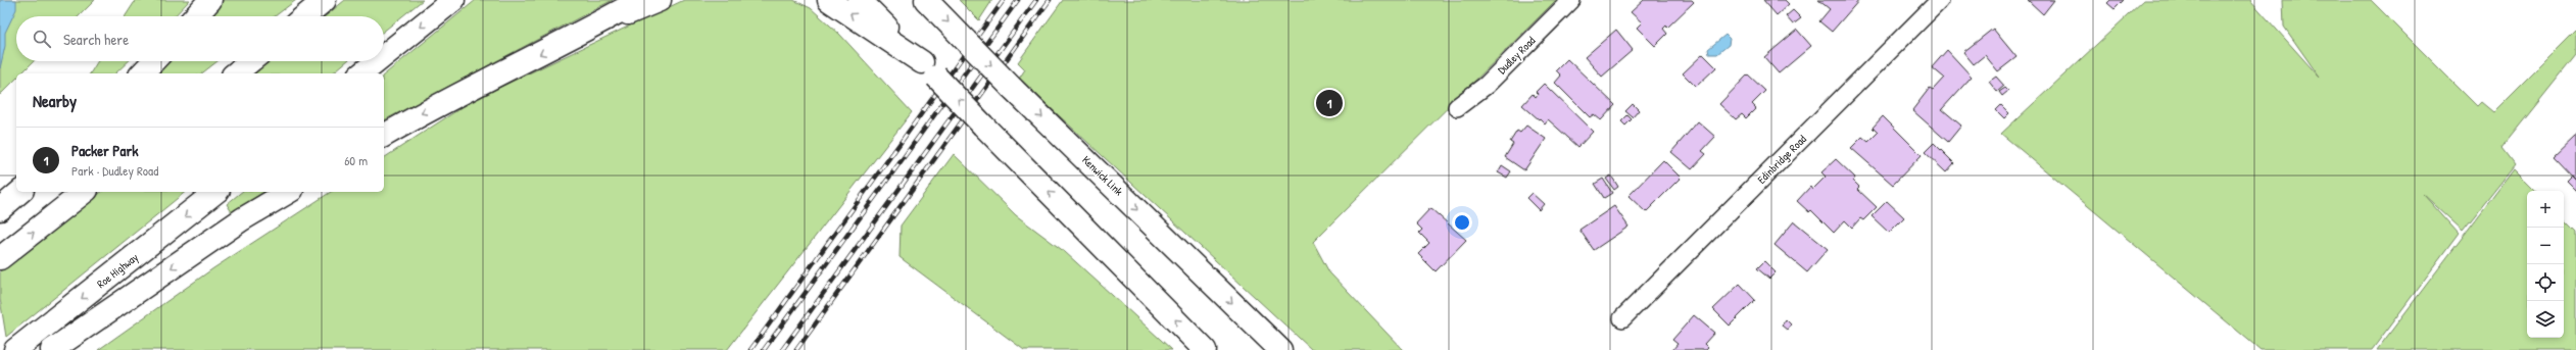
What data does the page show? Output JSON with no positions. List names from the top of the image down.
{
  "streets": {
    "highway": ["Kenwick Link", "Roe Highway"],
    "street": ["Dudley Road", "Edinbridge Road"]
  },
  "page": {
    "search": "Search here",
    "heading": "Nearby",
    "pins": "1",
    "list": [
      {
        "mark": "1",
        "name": "Packer Park",
        "note": "Park · Dudley Road",
        "value": "60 m"
      }
    ],
    "map_buttons": ["+", "−"]
  }
}
